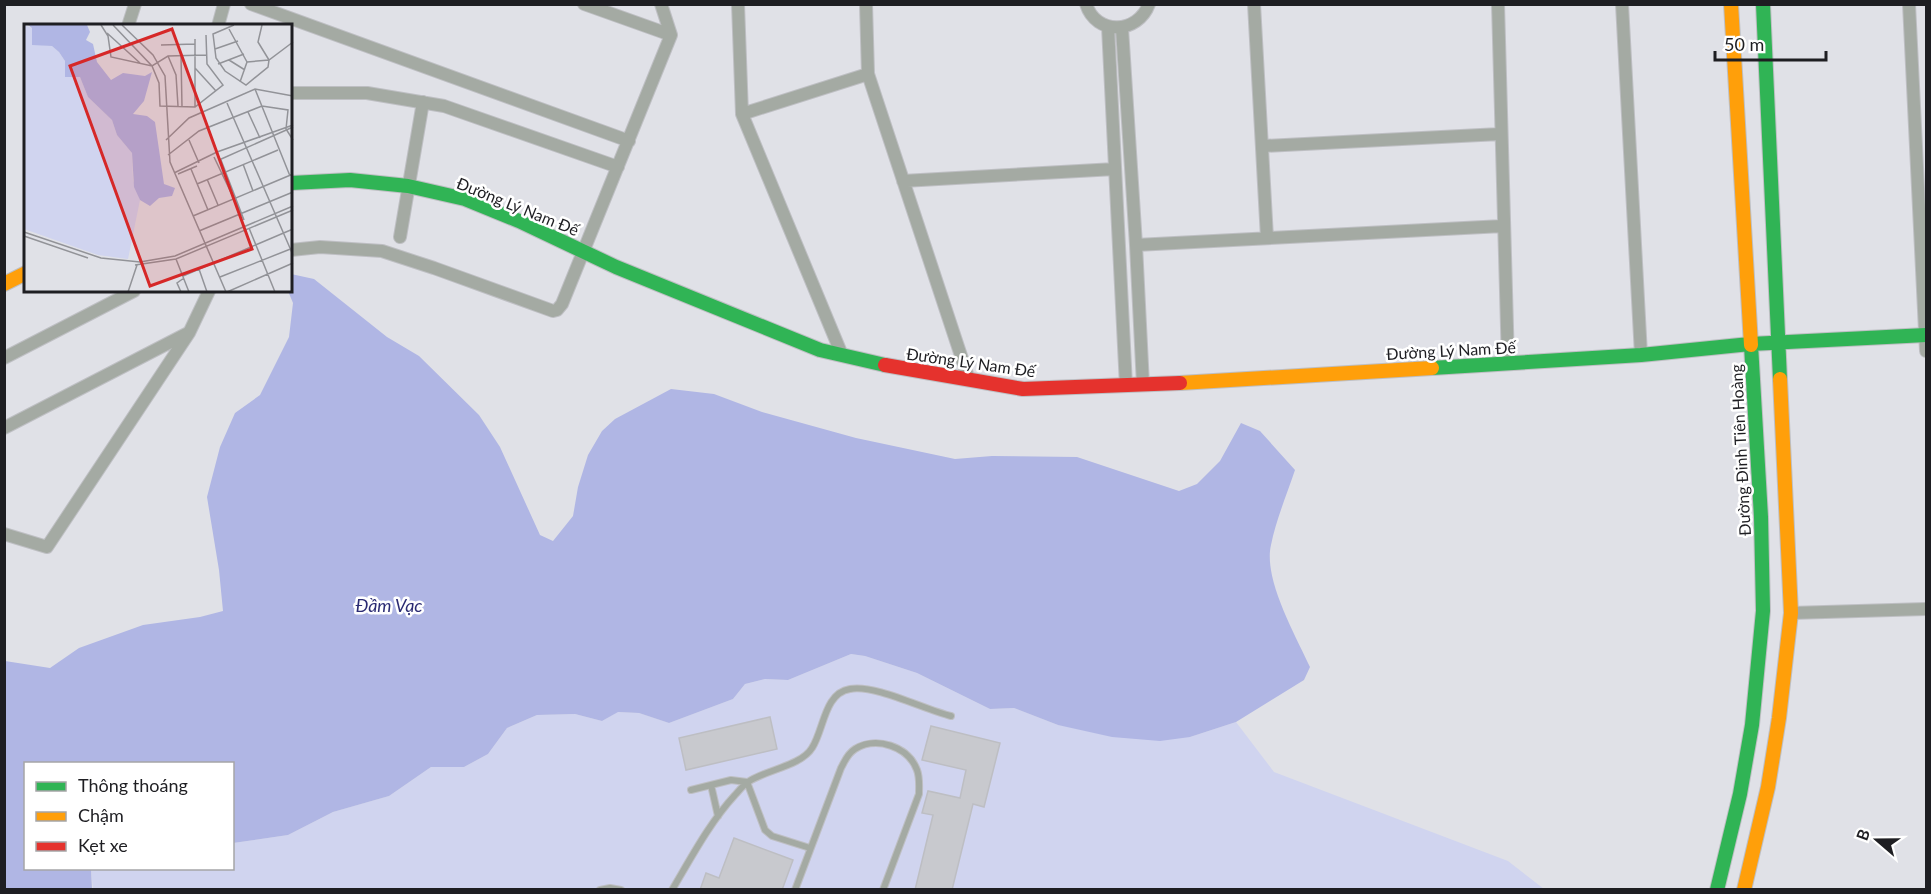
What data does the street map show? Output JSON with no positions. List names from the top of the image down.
{
  "streets": {
    "main road": ["Đường Lý Nam Đế", "Đường Đinh Tiên Hoàng"]
  },
  "crossings": [
    ["Đường Lý Nam Đế", "Đường Đinh Tiên Hoàng"]
  ],
  "water": ["Đầm Vạc"],
  "legend": ["Thông thoáng", "Chậm", "Kẹt xe"],
  "scale_bar": "50 m",
  "north": "left"
}
